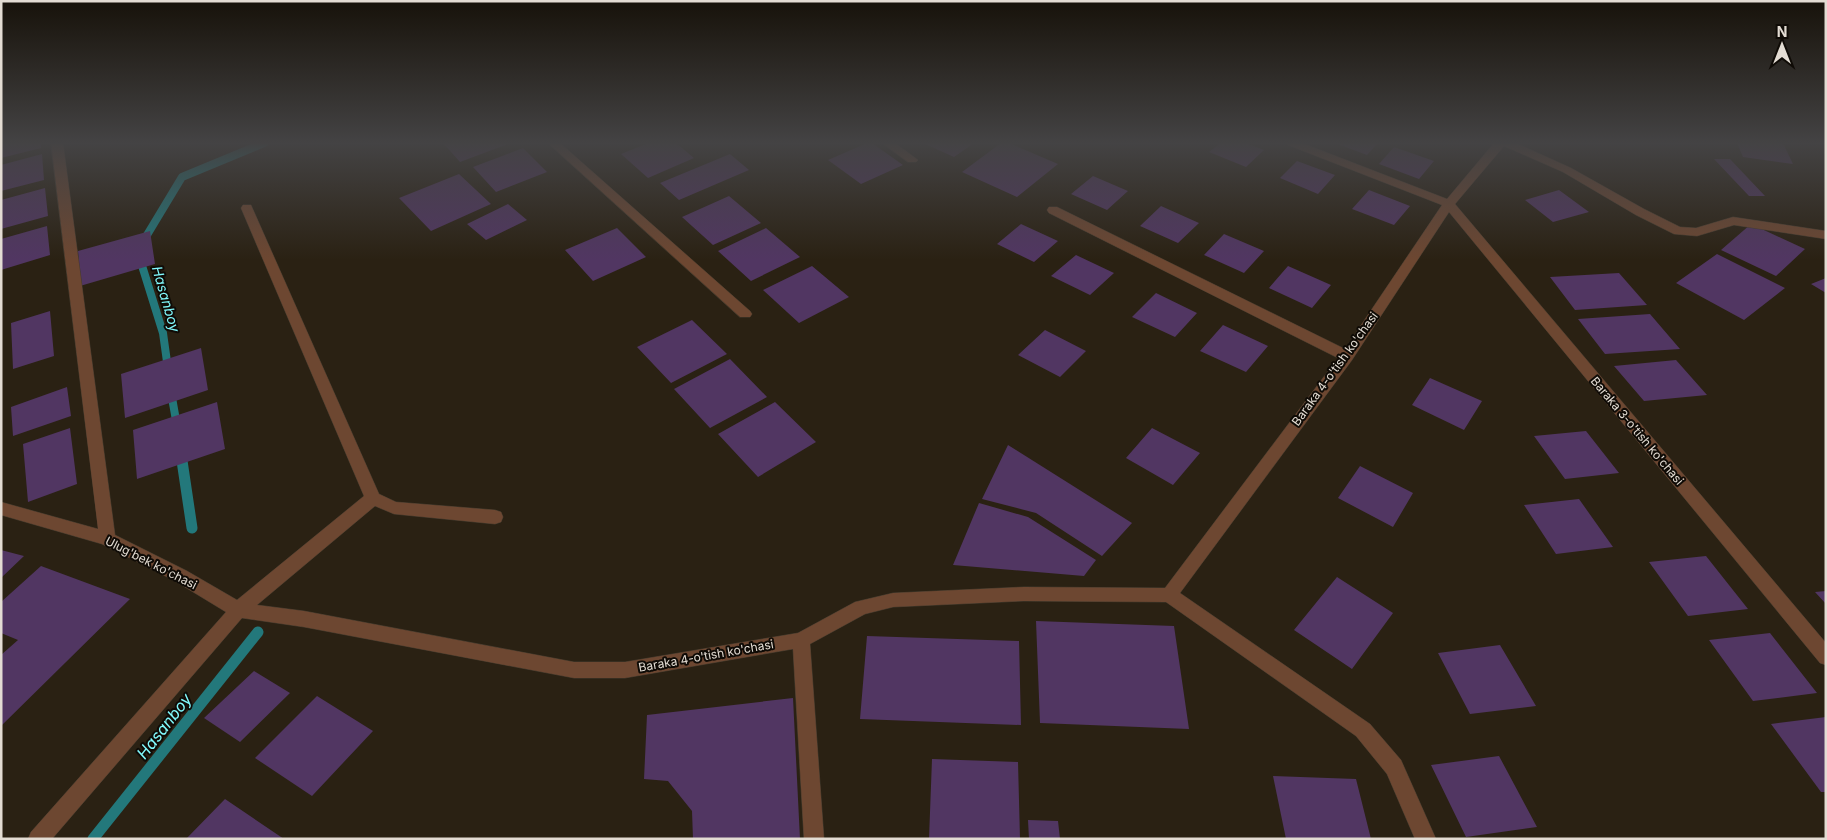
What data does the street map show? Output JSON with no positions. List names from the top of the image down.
{
  "streets": {
    "street": ["Baraka 4-o'tish ko'chasi", "Baraka 3-o'tish ko'chasi", "Ulug'bek ko'chasi"]
  },
  "crossings": [
    ["Baraka 4-o'tish ko'chasi", "Baraka 3-o'tish ko'chasi"],
    ["Baraka 4-o'tish ko'chasi", "Ulug'bek ko'chasi"]
  ],
  "water": ["Hasanboy"],
  "north": "top"
}
